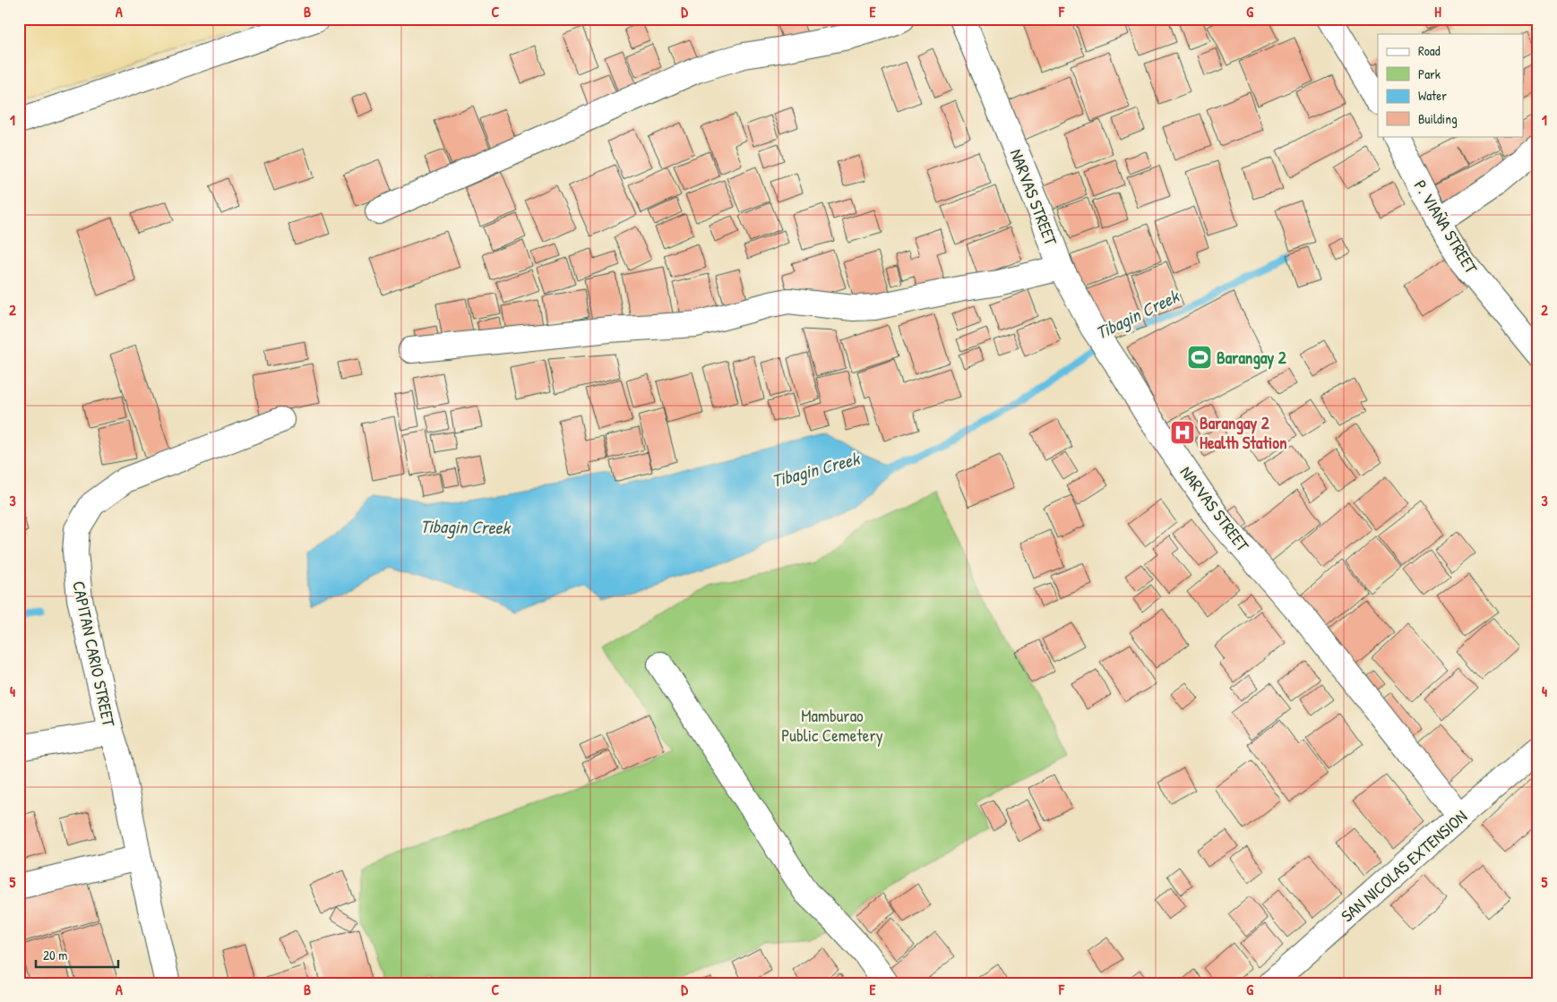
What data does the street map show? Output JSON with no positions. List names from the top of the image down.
{
  "streets": {
    "street": [
      "NARVAS STREET",
      "P. VIAÑA STREET",
      "CAPITAN CARIO STREET",
      "SAN NICOLAS EXTENSION"
    ]
  },
  "crossings": [
    ["NARVAS STREET", "SAN NICOLAS EXTENSION"]
  ],
  "water": ["Tibagin Creek"],
  "parks": ["Mamburao Public Cemetery"],
  "places": {
    "sports": ["Barangay 2"],
    "hospital": ["Barangay 2 Health Station"]
  },
  "legend": [
    "Road",
    "Park",
    "Water",
    "Building"
  ],
  "scale_bar": "20 m",
  "grid": {
    "columns": [
      "A",
      "B",
      "C",
      "D",
      "E",
      "F",
      "G",
      "H"
    ],
    "rows": [
      "1",
      "2",
      "3",
      "4",
      "5"
    ]
  }
}
